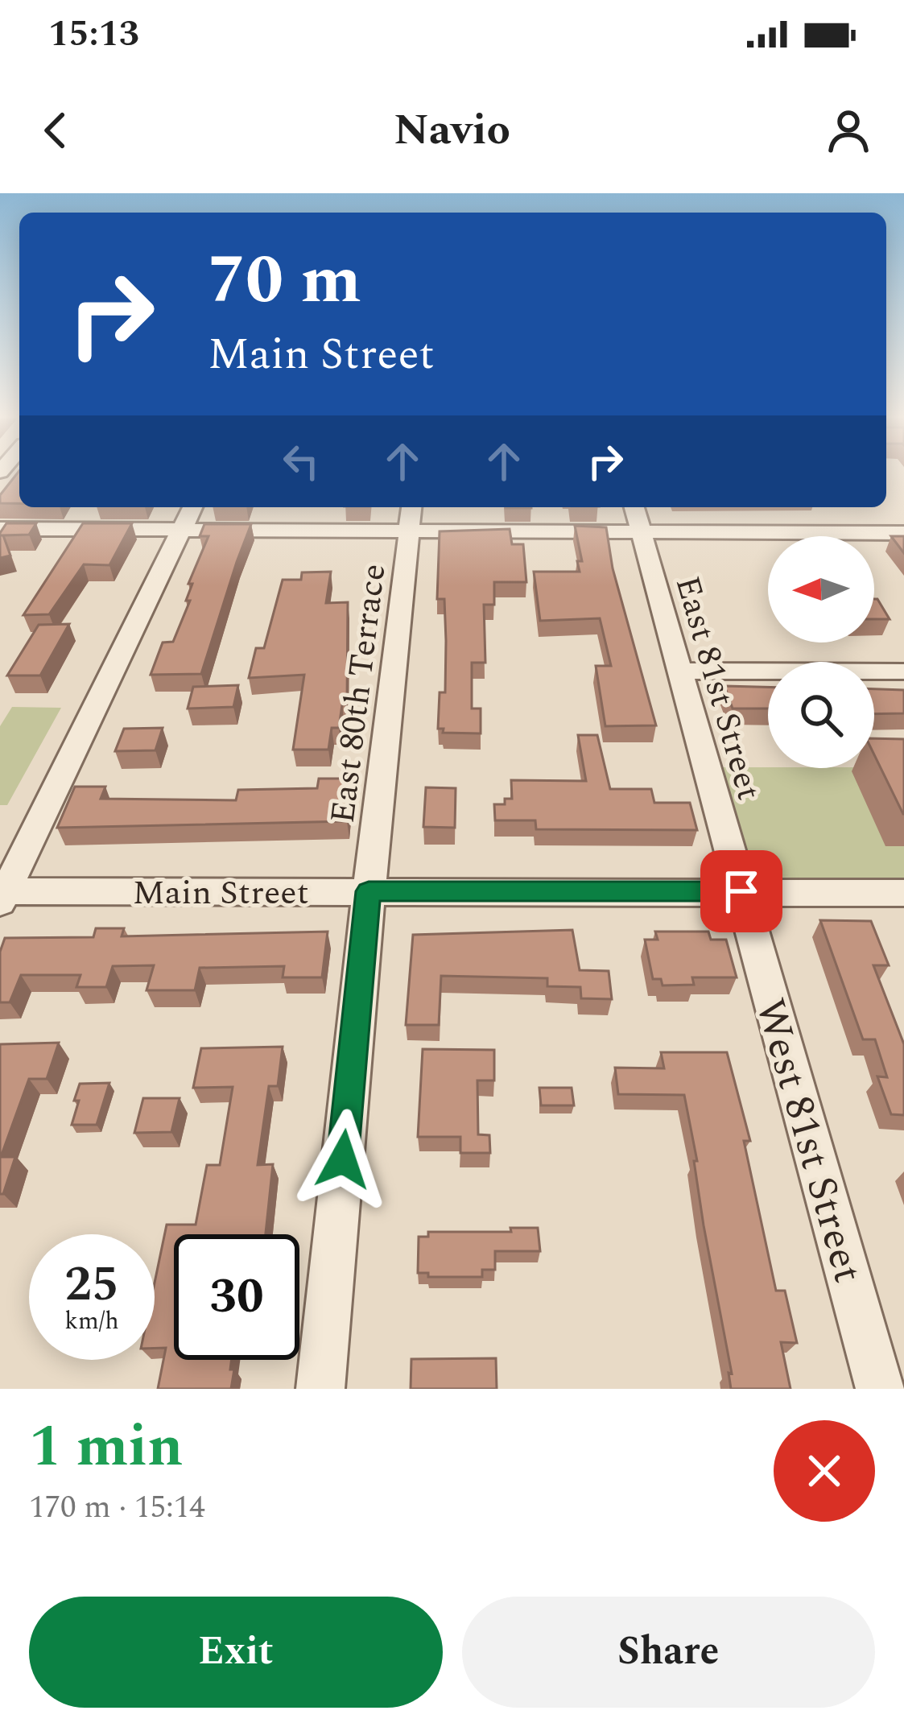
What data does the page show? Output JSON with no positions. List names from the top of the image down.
{
  "streets": {
    "street": [
      "East 81st Street",
      "East 80th Terrace",
      "Main Street",
      "West 81st Street"
    ]
  },
  "crossings": [
    ["East 81st Street", "Main Street"],
    ["East 81st Street", "West 81st Street"],
    ["East 80th Terrace", "Main Street"],
    ["Main Street", "West 81st Street"]
  ],
  "north": "left",
  "page": {
    "status": "15:13",
    "header": "Navio",
    "turn": ["70 m", "Main Street"],
    "speed": "25 km/h",
    "limit": "30",
    "heading": ["1 min", "170 m · 15:14"],
    "buttons": ["Exit", "Share"]
  }
}
